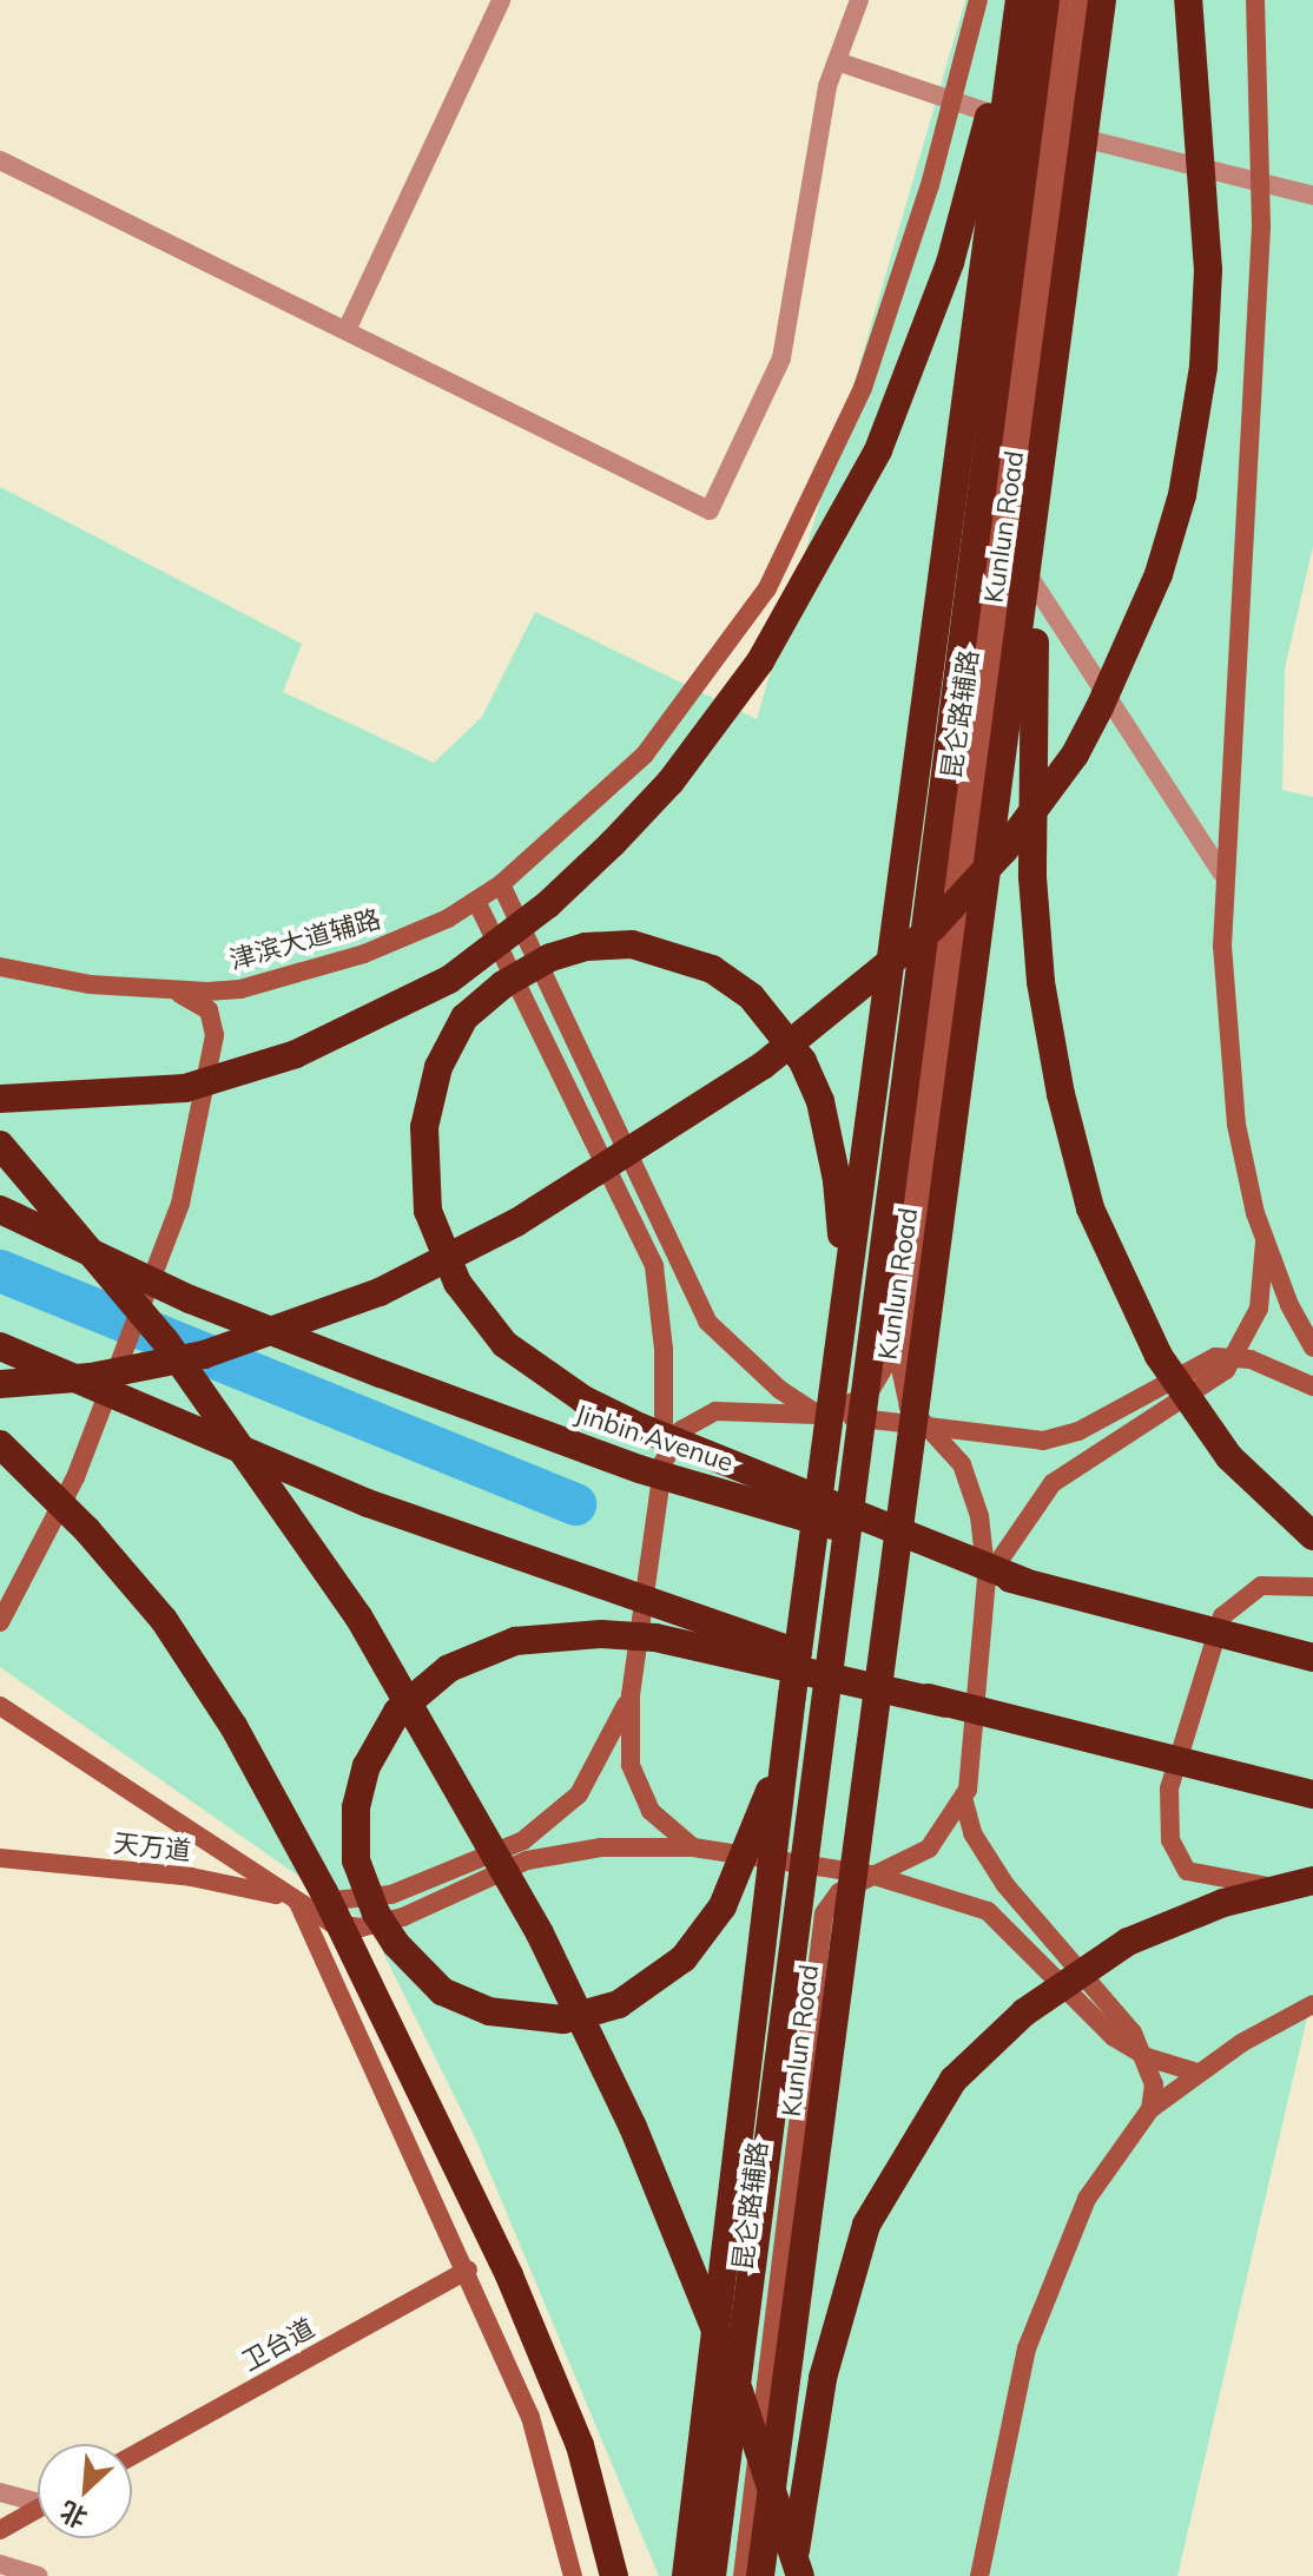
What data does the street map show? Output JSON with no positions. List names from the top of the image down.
{
  "streets": {
    "highway": ["Kunlun Road", "Jinbin Avenue"],
    "main road": [
      "昆仑路辅路",
      "津滨大道辅路",
      "天万道",
      "卫台道"
    ]
  },
  "north": "bottom left"
}
